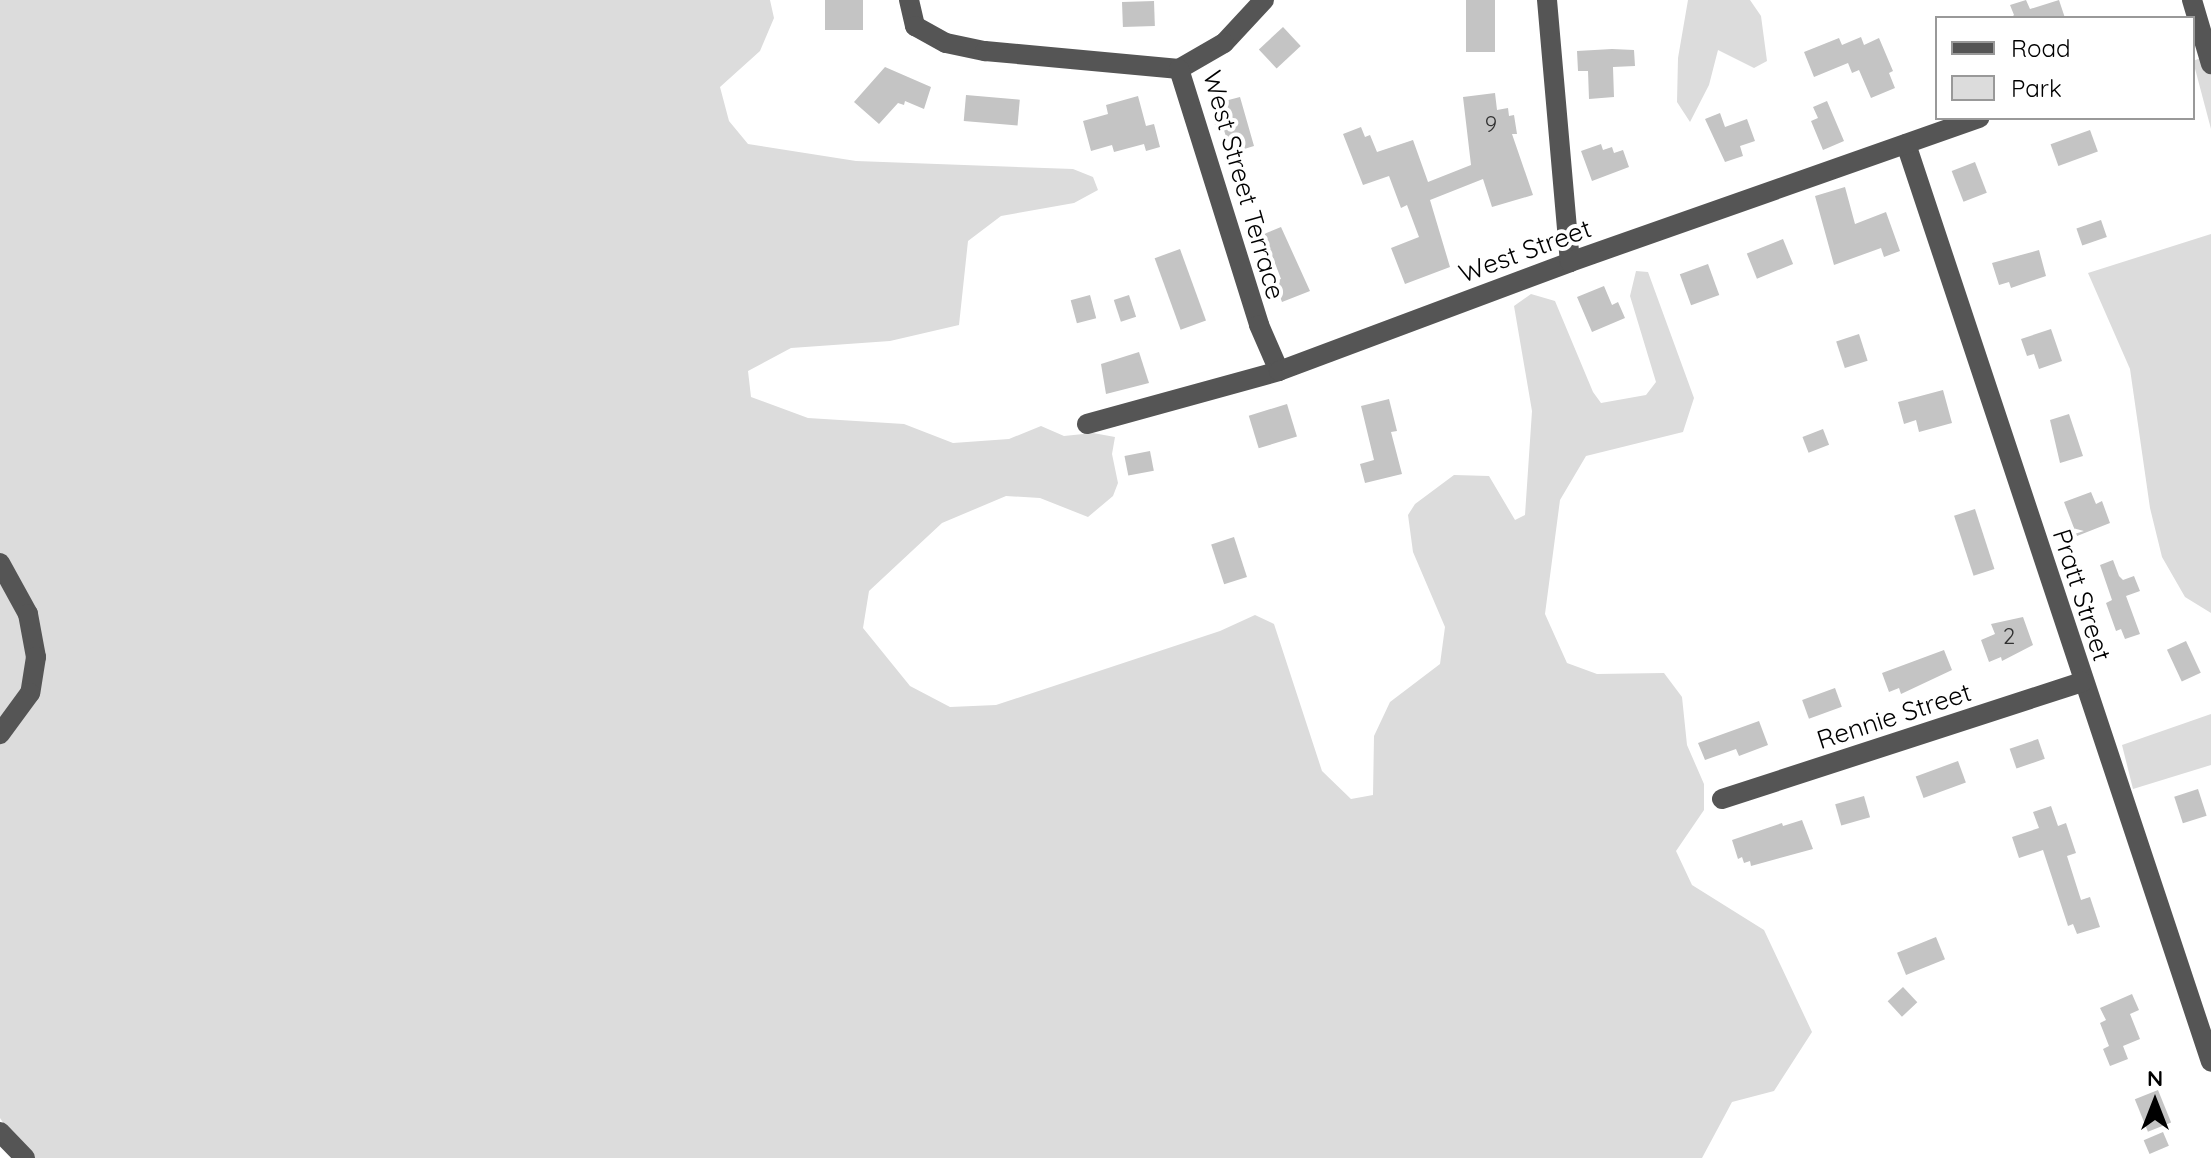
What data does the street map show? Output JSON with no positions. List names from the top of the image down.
{
  "streets": {
    "street": [
      "West Street Terrace",
      "West Street",
      "Pratt Street",
      "Rennie Street"
    ]
  },
  "crossings": [
    ["West Street Terrace", "West Street"],
    ["West Street", "Pratt Street"],
    ["Pratt Street", "Rennie Street"]
  ],
  "house_numbers": ["9", "2"],
  "legend": ["Road", "Park"],
  "north": "top"
}
